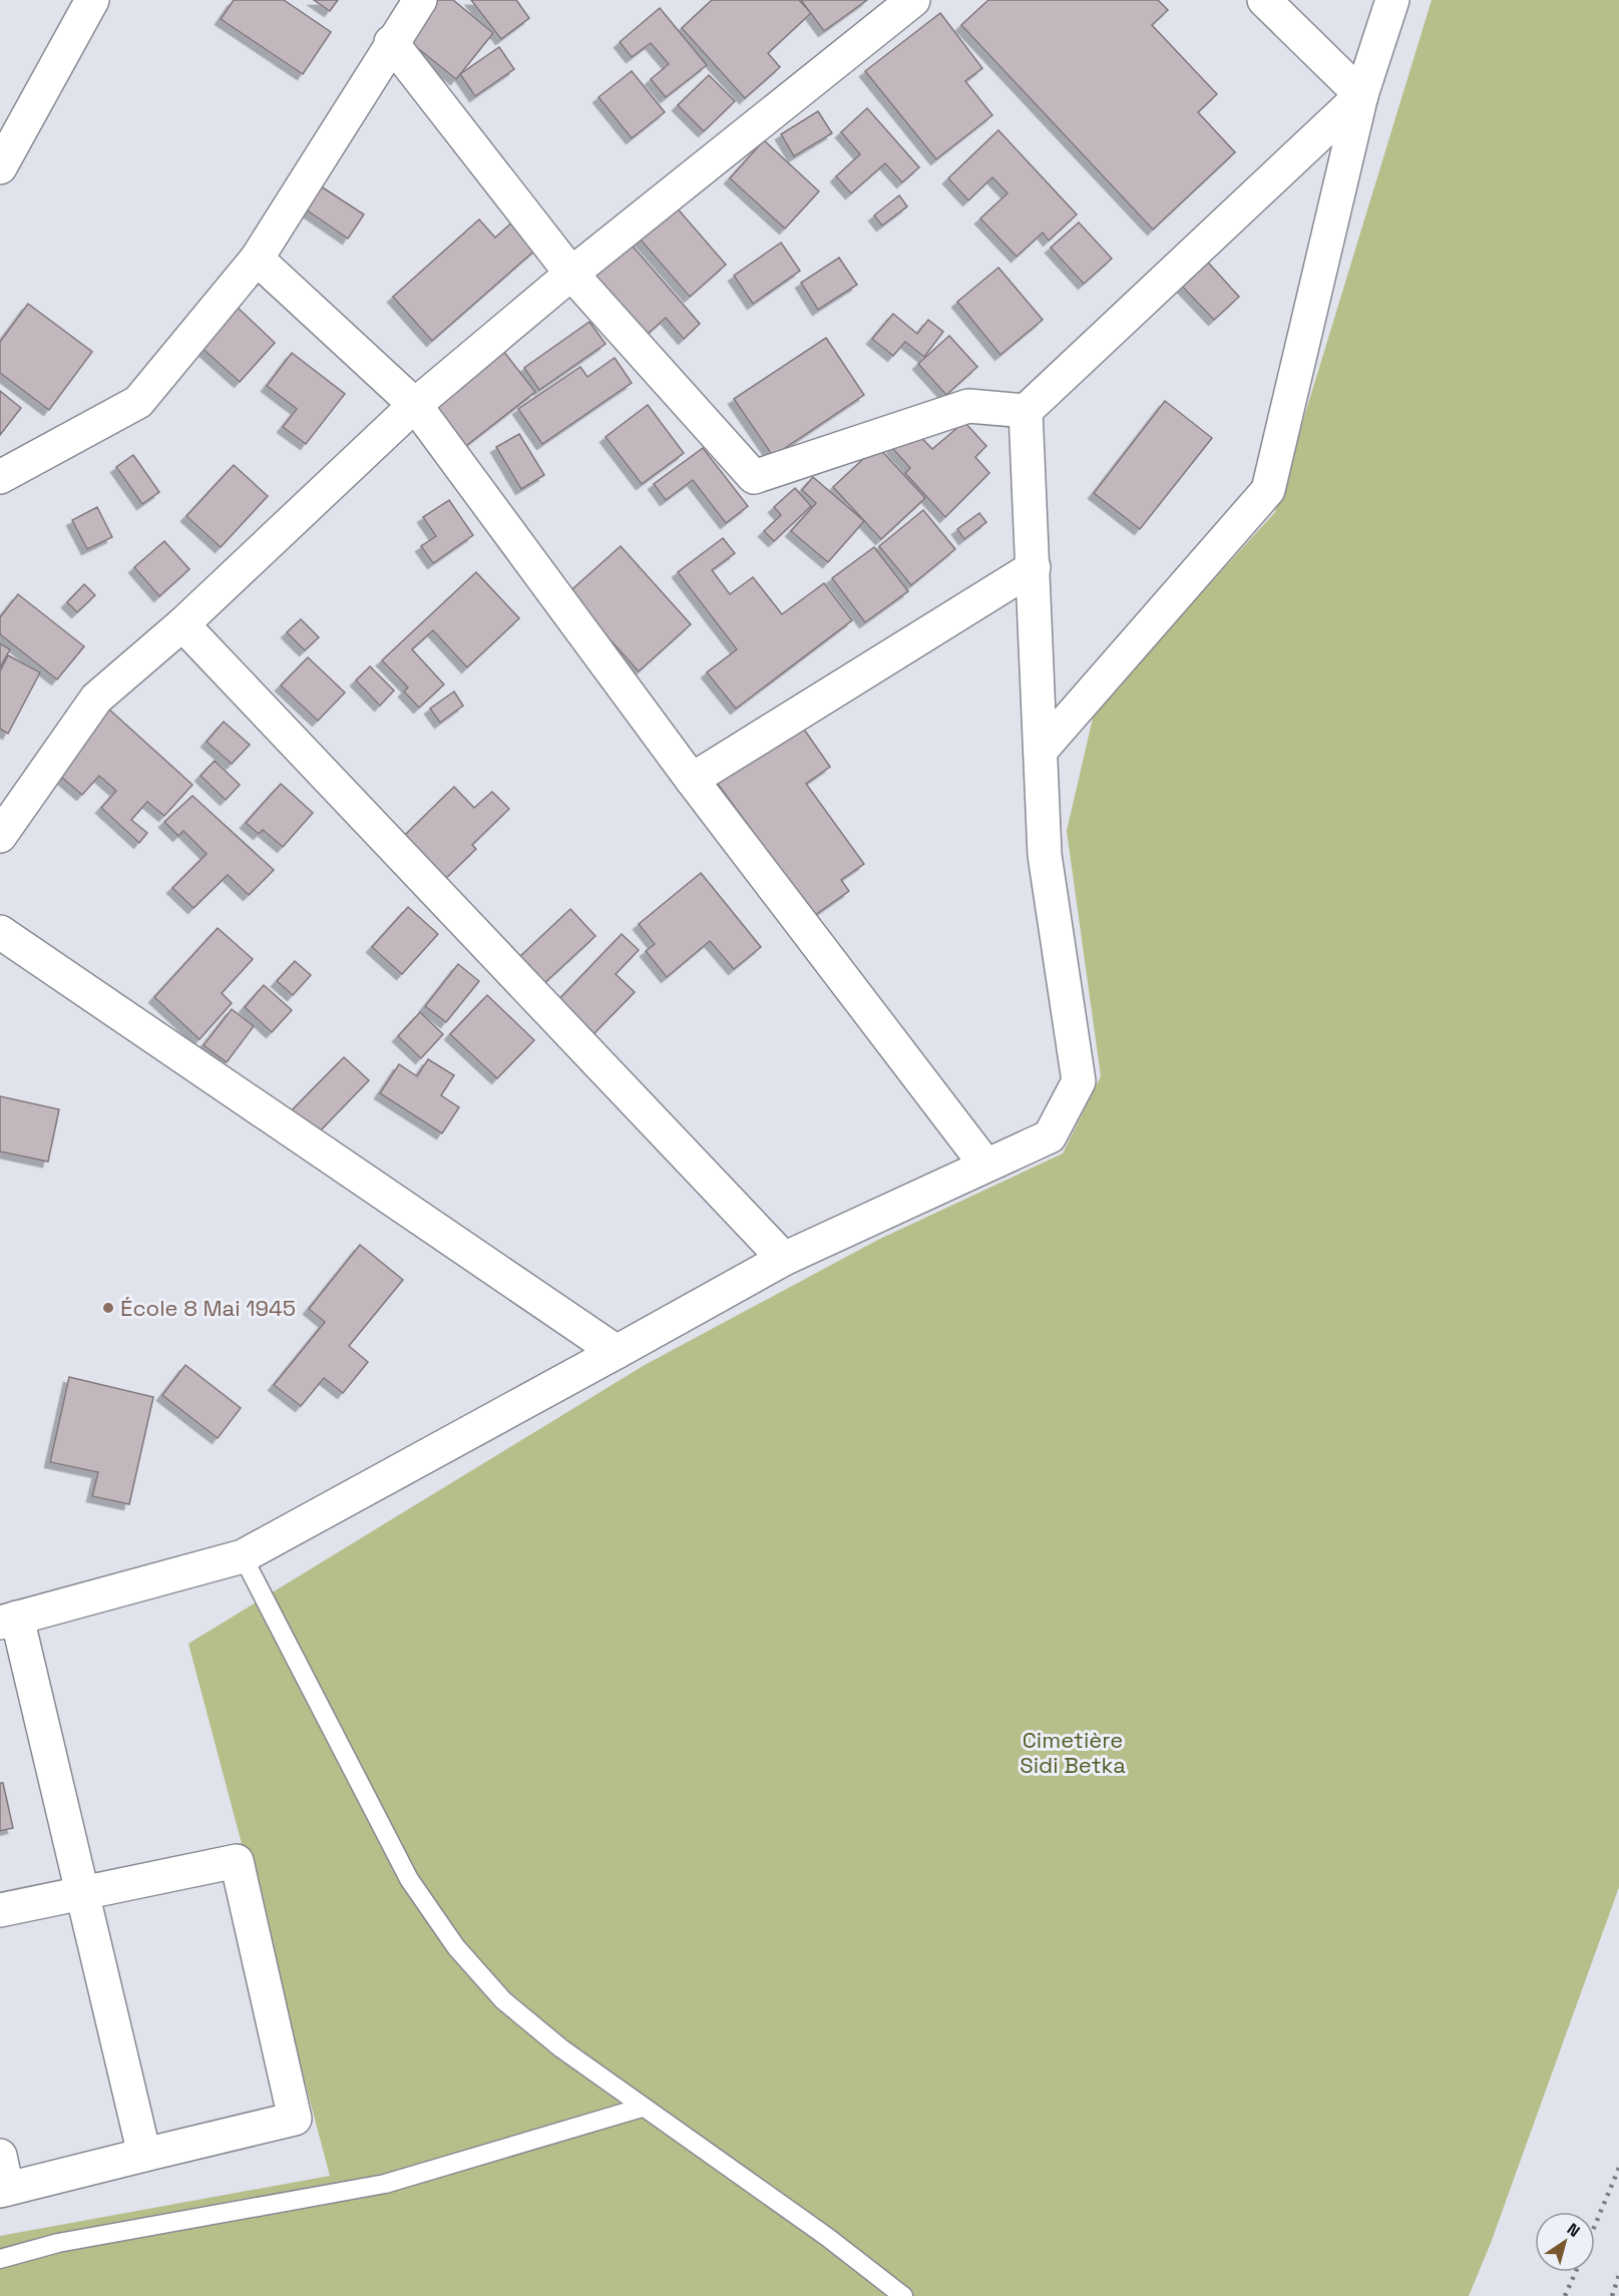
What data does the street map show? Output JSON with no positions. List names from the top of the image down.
{
  "parks": ["Cimetière Sidi Betka"],
  "places": ["École 8 Mai 1945"],
  "north": "top right"
}
